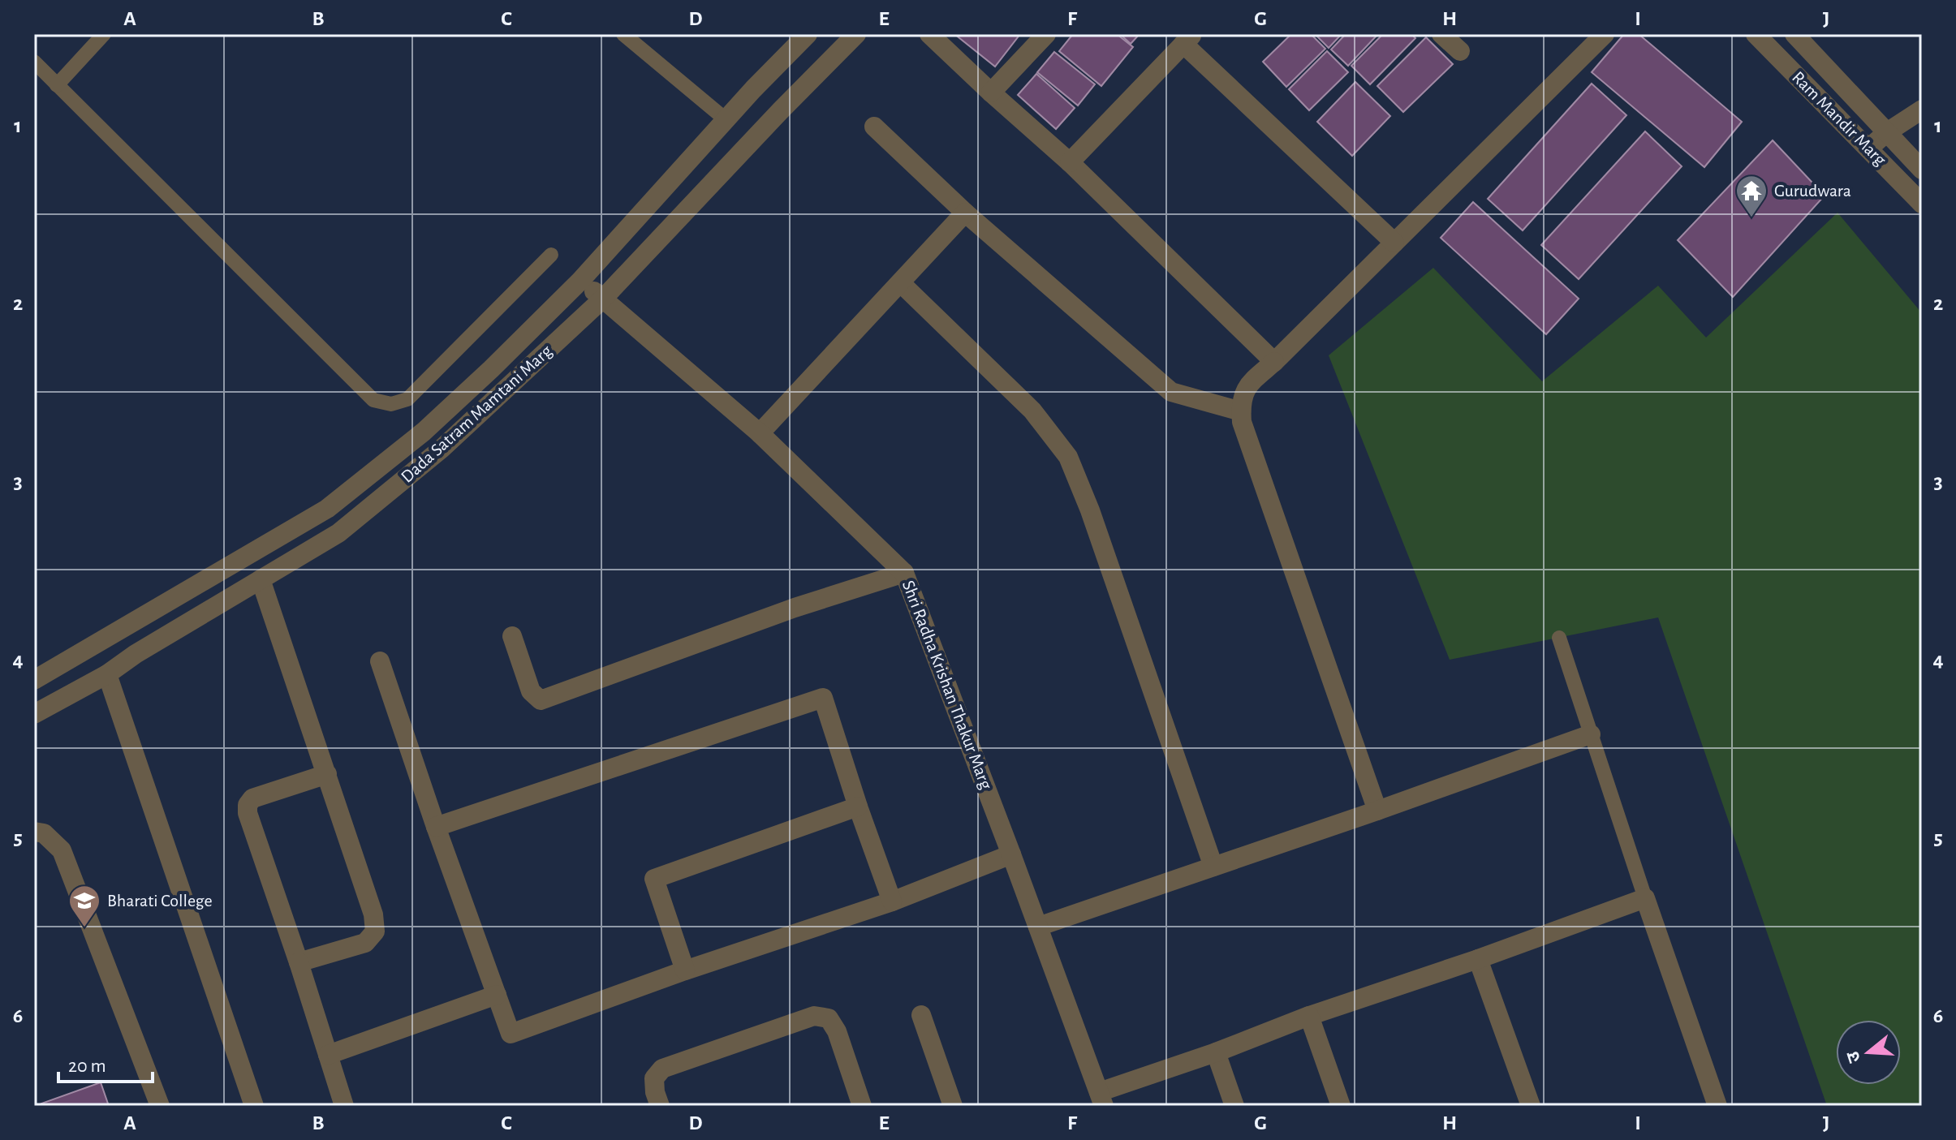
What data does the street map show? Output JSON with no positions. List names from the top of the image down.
{
  "streets": {
    "street": ["Ram Mandir Marg", "Dada Satram Mamtani Marg", "Shri Radha Krishan Thakur Marg"]
  },
  "crossings": [
    ["Dada Satram Mamtani Marg", "Shri Radha Krishan Thakur Marg"]
  ],
  "places": {
    "temple": ["Gurudwara"],
    "school or university": ["Bharati College"]
  },
  "scale_bar": "20 m",
  "north": "left",
  "grid": {
    "columns": [
      "A",
      "B",
      "C",
      "D",
      "E",
      "F",
      "G",
      "H",
      "I",
      "J"
    ],
    "rows": [
      "1",
      "2",
      "3",
      "4",
      "5",
      "6"
    ]
  }
}
